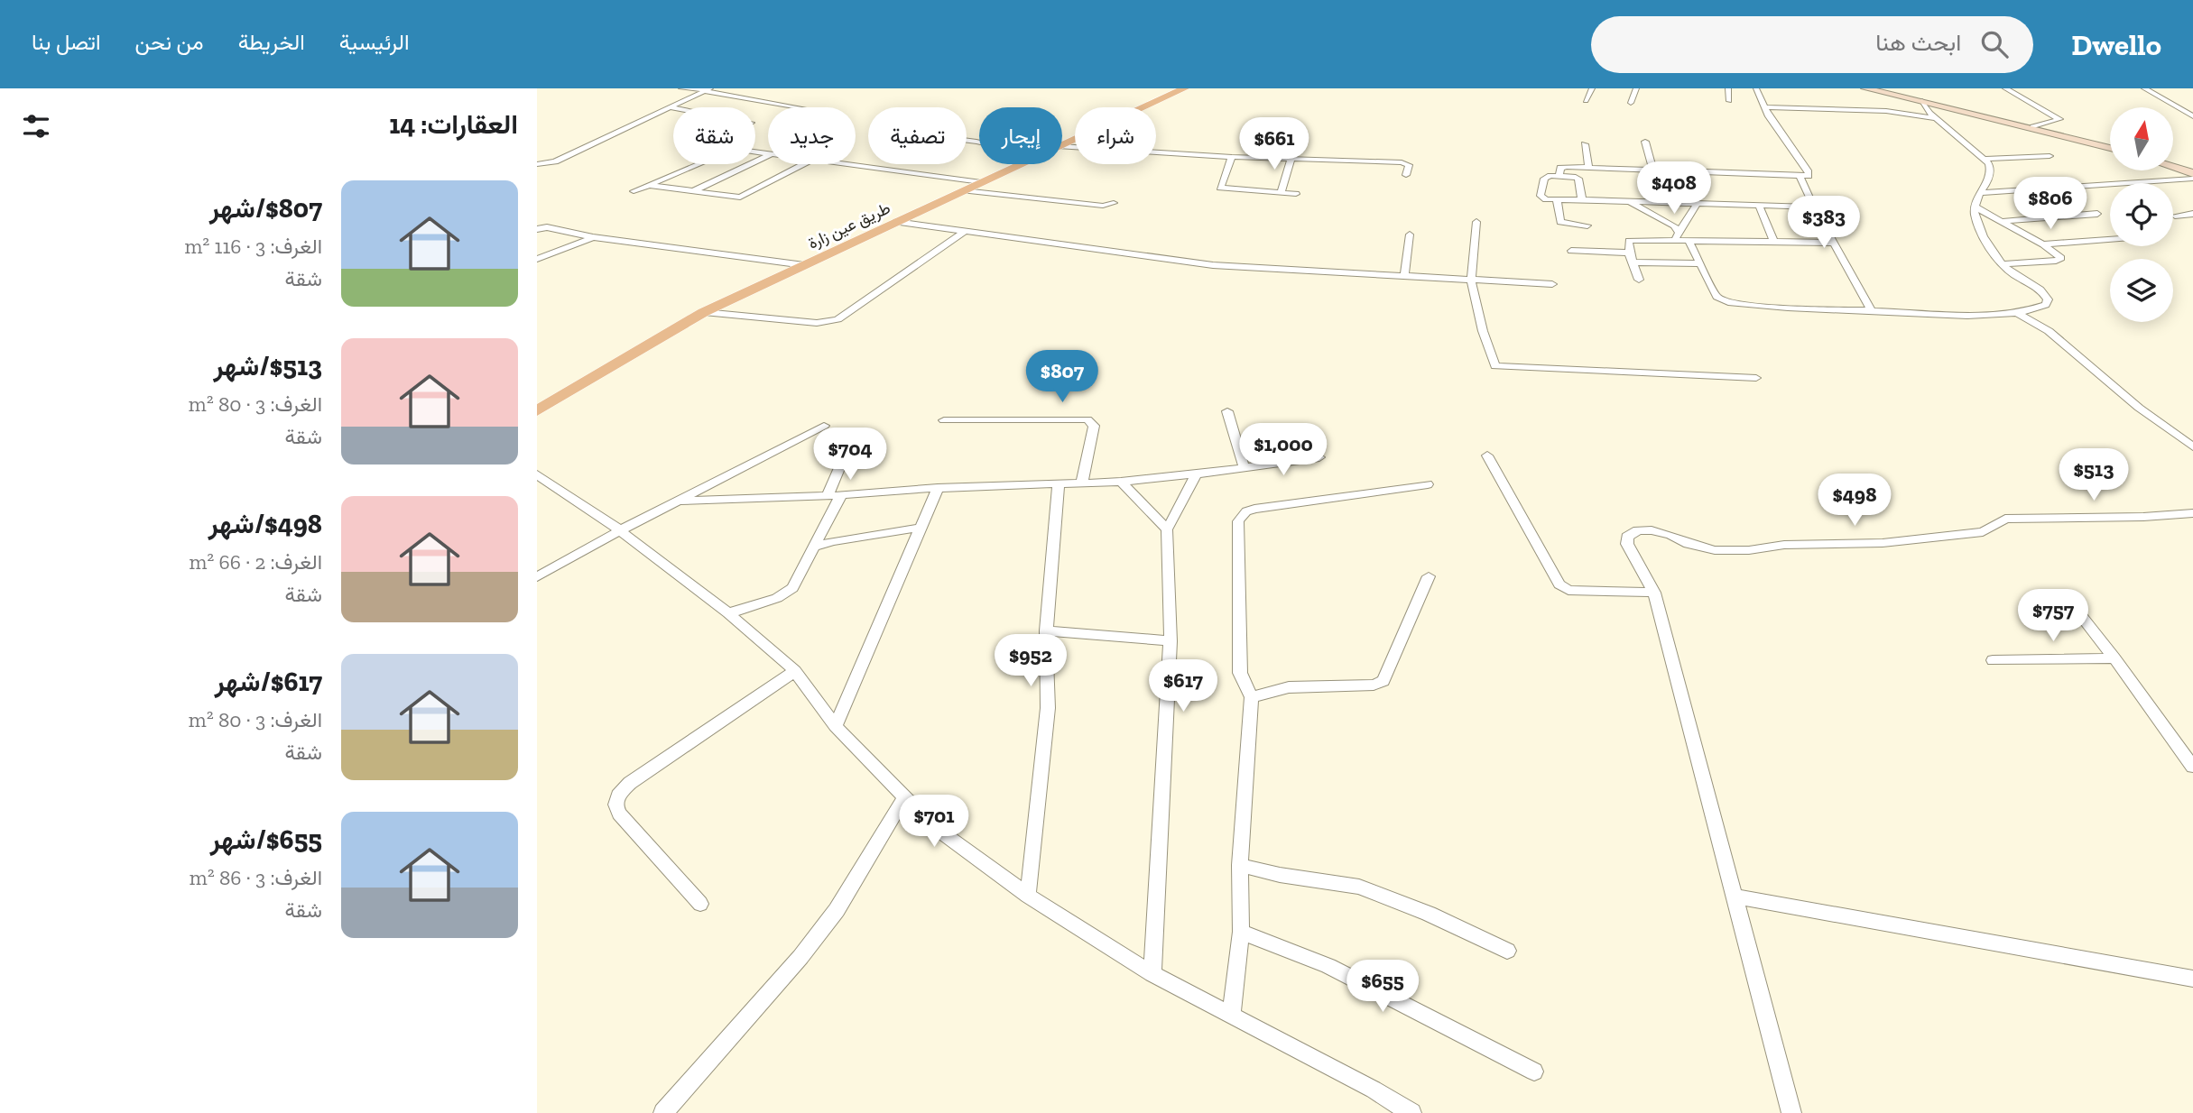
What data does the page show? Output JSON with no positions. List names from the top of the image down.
{
  "streets": {
    "main road": ["طريق عين زارة"]
  },
  "north": "top",
  "page": {
    "header": "Dwello",
    "search": "ابحث هنا",
    "nav": [
      "الرئيسية",
      "الخريطة",
      "من نحن",
      "اتصل بنا"
    ],
    "heading": "العقارات: 14",
    "chip": [
      "شراء",
      "إيجار",
      "تصفية",
      "جديد",
      "شقة"
    ],
    "price": [
      "$661",
      "$408",
      "$806",
      "$383",
      "$807",
      "$1,000",
      "$704",
      "$513",
      "$498",
      "$757",
      "$952",
      "$617",
      "$701",
      "$655"
    ],
    "list": [
      {
        "name": "$807/شهر",
        "note": "الغرف: 3 · 116 m² · شقة"
      },
      {
        "name": "$513/شهر",
        "note": "الغرف: 3 · 80 m² · شقة"
      },
      {
        "name": "$498/شهر",
        "note": "الغرف: 2 · 66 m² · شقة"
      },
      {
        "name": "$617/شهر",
        "note": "الغرف: 3 · 80 m² · شقة"
      },
      {
        "name": "$655/شهر",
        "note": "الغرف: 3 · 86 m² · شقة"
      }
    ]
  }
}
